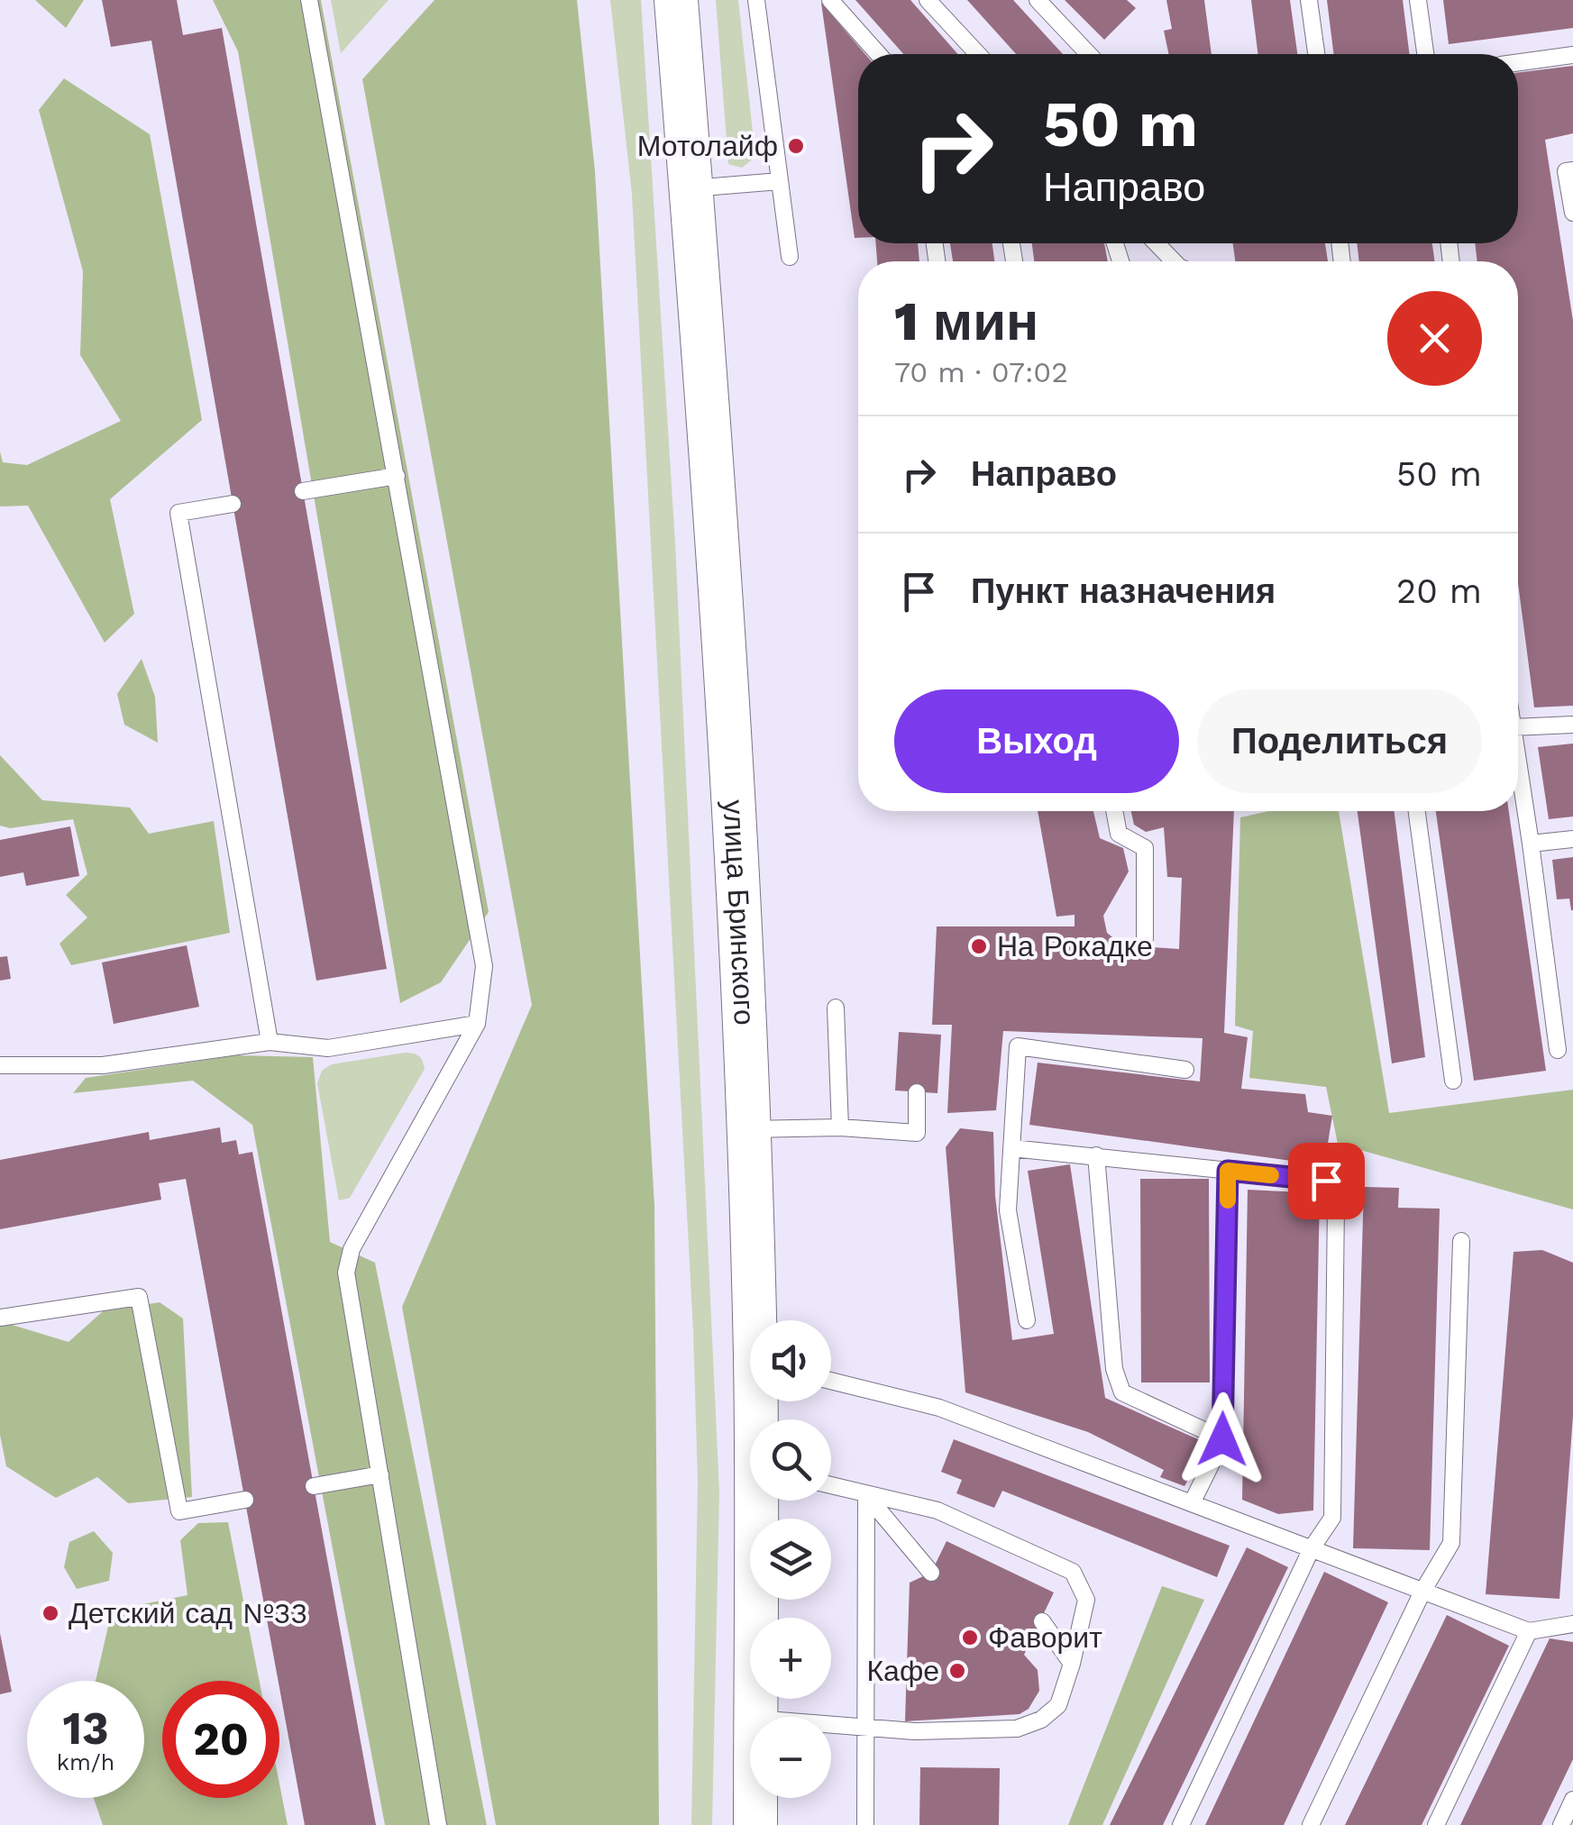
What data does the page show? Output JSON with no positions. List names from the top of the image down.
{
  "streets": {
    "main road": ["улица Бринского"]
  },
  "places": [
    "Мотолайф",
    "На Рокадке",
    "Детский сад №33",
    "Фаворит",
    "Кафе"
  ],
  "page": {
    "turn": ["50 m", "Направо"],
    "heading": ["1 мин", "70 m · 07:02"],
    "list": [
      {
        "name": "Направо",
        "value": "50 m"
      },
      {
        "name": "Пункт назначения",
        "value": "20 m"
      }
    ],
    "buttons": ["Выход", "Поделиться"],
    "map_buttons": ["+", "−"],
    "speed": "13 km/h",
    "limit": "20"
  }
}
